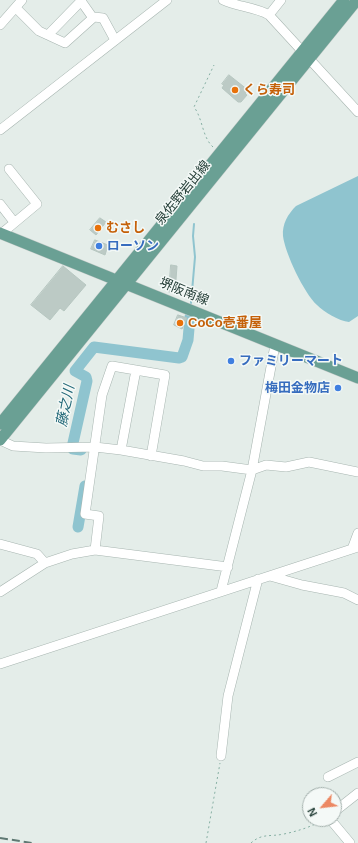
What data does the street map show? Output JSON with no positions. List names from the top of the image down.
{
  "streets": {
    "main road": ["泉佐野岩出線", "堺阪南線"]
  },
  "crossings": [
    ["泉佐野岩出線", "堺阪南線"]
  ],
  "water": ["藤之川"],
  "places": [
    "くら寿司",
    "むさし",
    "ローソン",
    "CoCo壱番屋",
    "ファミリーマート",
    "梅田金物店"
  ],
  "north": "bottom left"
}
